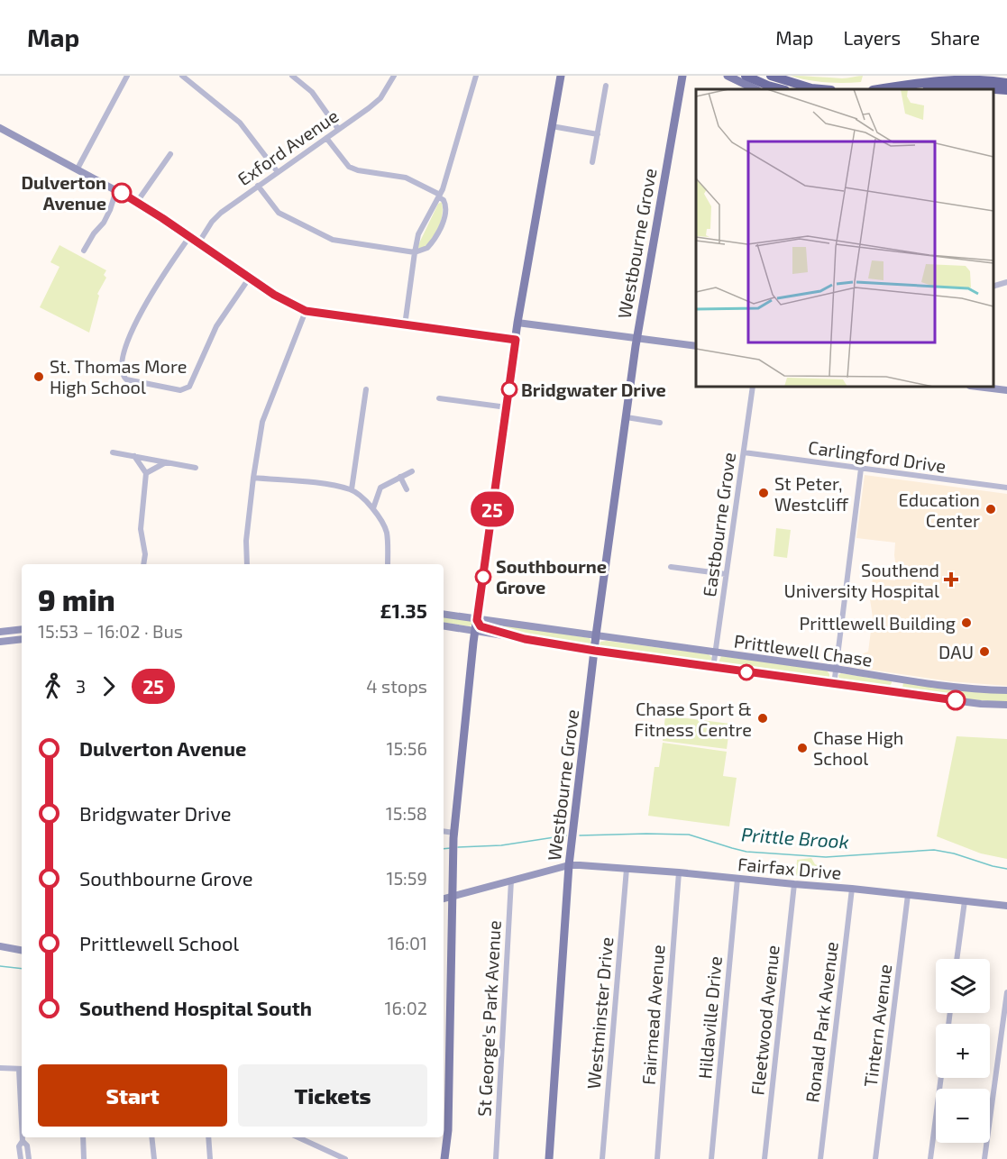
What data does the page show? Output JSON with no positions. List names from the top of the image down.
{
  "streets": {
    "main road": ["Westbourne Grove"],
    "street": [
      "Exford Avenue",
      "Carlingford Drive",
      "Eastbourne Grove",
      "Prittlewell Chase",
      "Fairfax Drive",
      "Westminster Drive",
      "Fairmead Avenue",
      "Hildaville Drive",
      "St George's Park Avenue",
      "Fleetwood Avenue",
      "Ronald Park Avenue",
      "Tintern Avenue"
    ]
  },
  "crossings": [
    ["Westbourne Grove", "Prittlewell Chase"],
    ["Westbourne Grove", "Fairfax Drive"],
    ["Carlingford Drive", "Eastbourne Grove"],
    ["Eastbourne Grove", "Prittlewell Chase"],
    ["Fairfax Drive", "Westminster Drive"],
    ["Fairfax Drive", "Fairmead Avenue"],
    ["Fairfax Drive", "Hildaville Drive"],
    ["Fairfax Drive", "St George's Park Avenue"],
    ["Fairfax Drive", "Fleetwood Avenue"],
    ["Fairfax Drive", "Ronald Park Avenue"],
    ["Fairfax Drive", "Tintern Avenue"]
  ],
  "water": ["Prittle Brook"],
  "places": {
    "other": [
      "Dulverton Avenue",
      "St. Thomas More High School",
      "Bridgwater Drive",
      "St Peter, Westcliff",
      "Education Center",
      "Southbourne Grove",
      "Prittlewell Building",
      "DAU",
      "Chase Sport & Fitness Centre",
      "Chase High School"
    ],
    "health": ["Southend University Hospital"]
  },
  "lines": ["bus line 25"],
  "page": {
    "header": "Map",
    "nav": ["Map", "Layers", "Share"],
    "on_map": "25",
    "heading": ["9 min", "15:53 – 16:02 · Bus", "£1.35"],
    "legs": ["3", "25", "4 stops"],
    "list": [
      {
        "name": "Dulverton Avenue",
        "value": "15:56"
      },
      {
        "name": "Bridgwater Drive",
        "value": "15:58"
      },
      {
        "name": "Southbourne Grove",
        "value": "15:59"
      },
      {
        "name": "Prittlewell School",
        "value": "16:01"
      },
      {
        "name": "Southend Hospital South",
        "value": "16:02"
      }
    ],
    "map_buttons": ["+", "−"],
    "buttons": ["Start", "Tickets"]
  }
}
